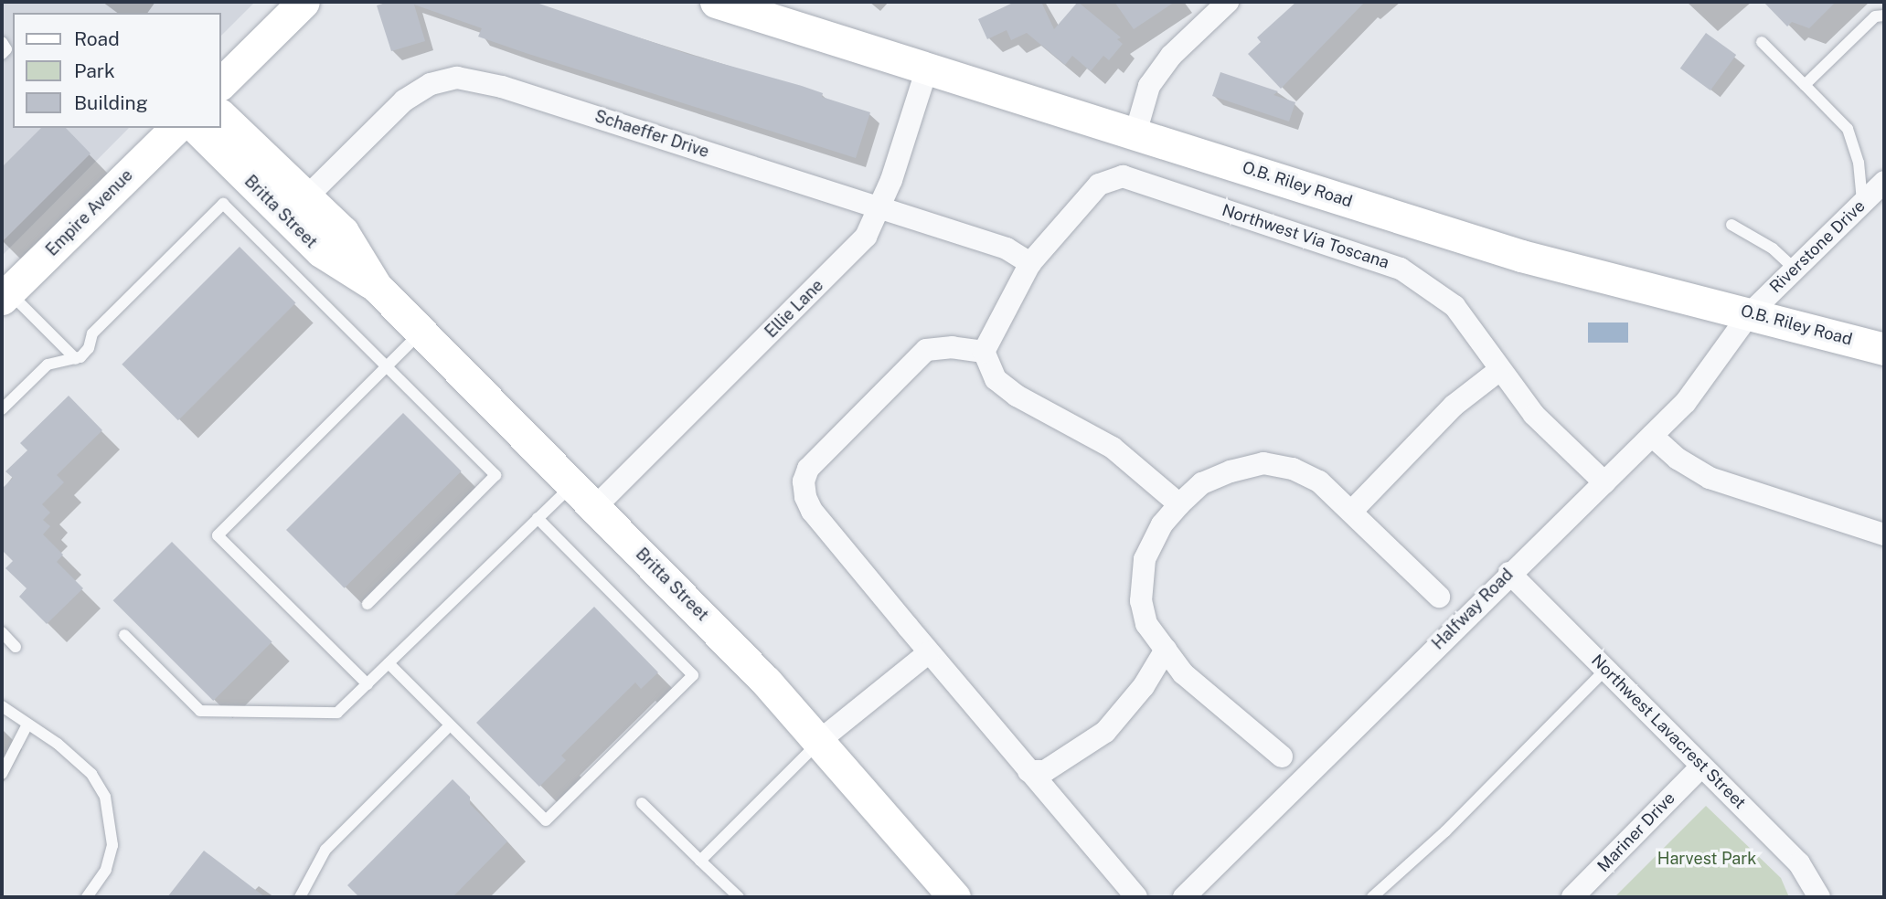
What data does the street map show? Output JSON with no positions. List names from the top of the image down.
{
  "streets": {
    "street": [
      "Schaeffer Drive",
      "O.B. Riley Road",
      "Britta Street",
      "Empire Avenue",
      "Northwest Via Toscana",
      "Riverstone Drive",
      "Ellie Lane",
      "Halfway Road",
      "Northwest Lavacrest Street",
      "Mariner Drive"
    ]
  },
  "crossings": [
    ["Schaeffer Drive", "Britta Street"],
    ["Schaeffer Drive", "Northwest Via Toscana"],
    ["Schaeffer Drive", "Ellie Lane"],
    ["O.B. Riley Road", "Riverstone Drive"],
    ["O.B. Riley Road", "Ellie Lane"],
    ["O.B. Riley Road", "Halfway Road"],
    ["Britta Street", "Ellie Lane"],
    ["Northwest Via Toscana", "Halfway Road"],
    ["Riverstone Drive", "Halfway Road"],
    ["Halfway Road", "Northwest Lavacrest Street"],
    ["Northwest Lavacrest Street", "Mariner Drive"]
  ],
  "parks": ["Harvest Park"],
  "legend": ["Road", "Park", "Building"]
}
